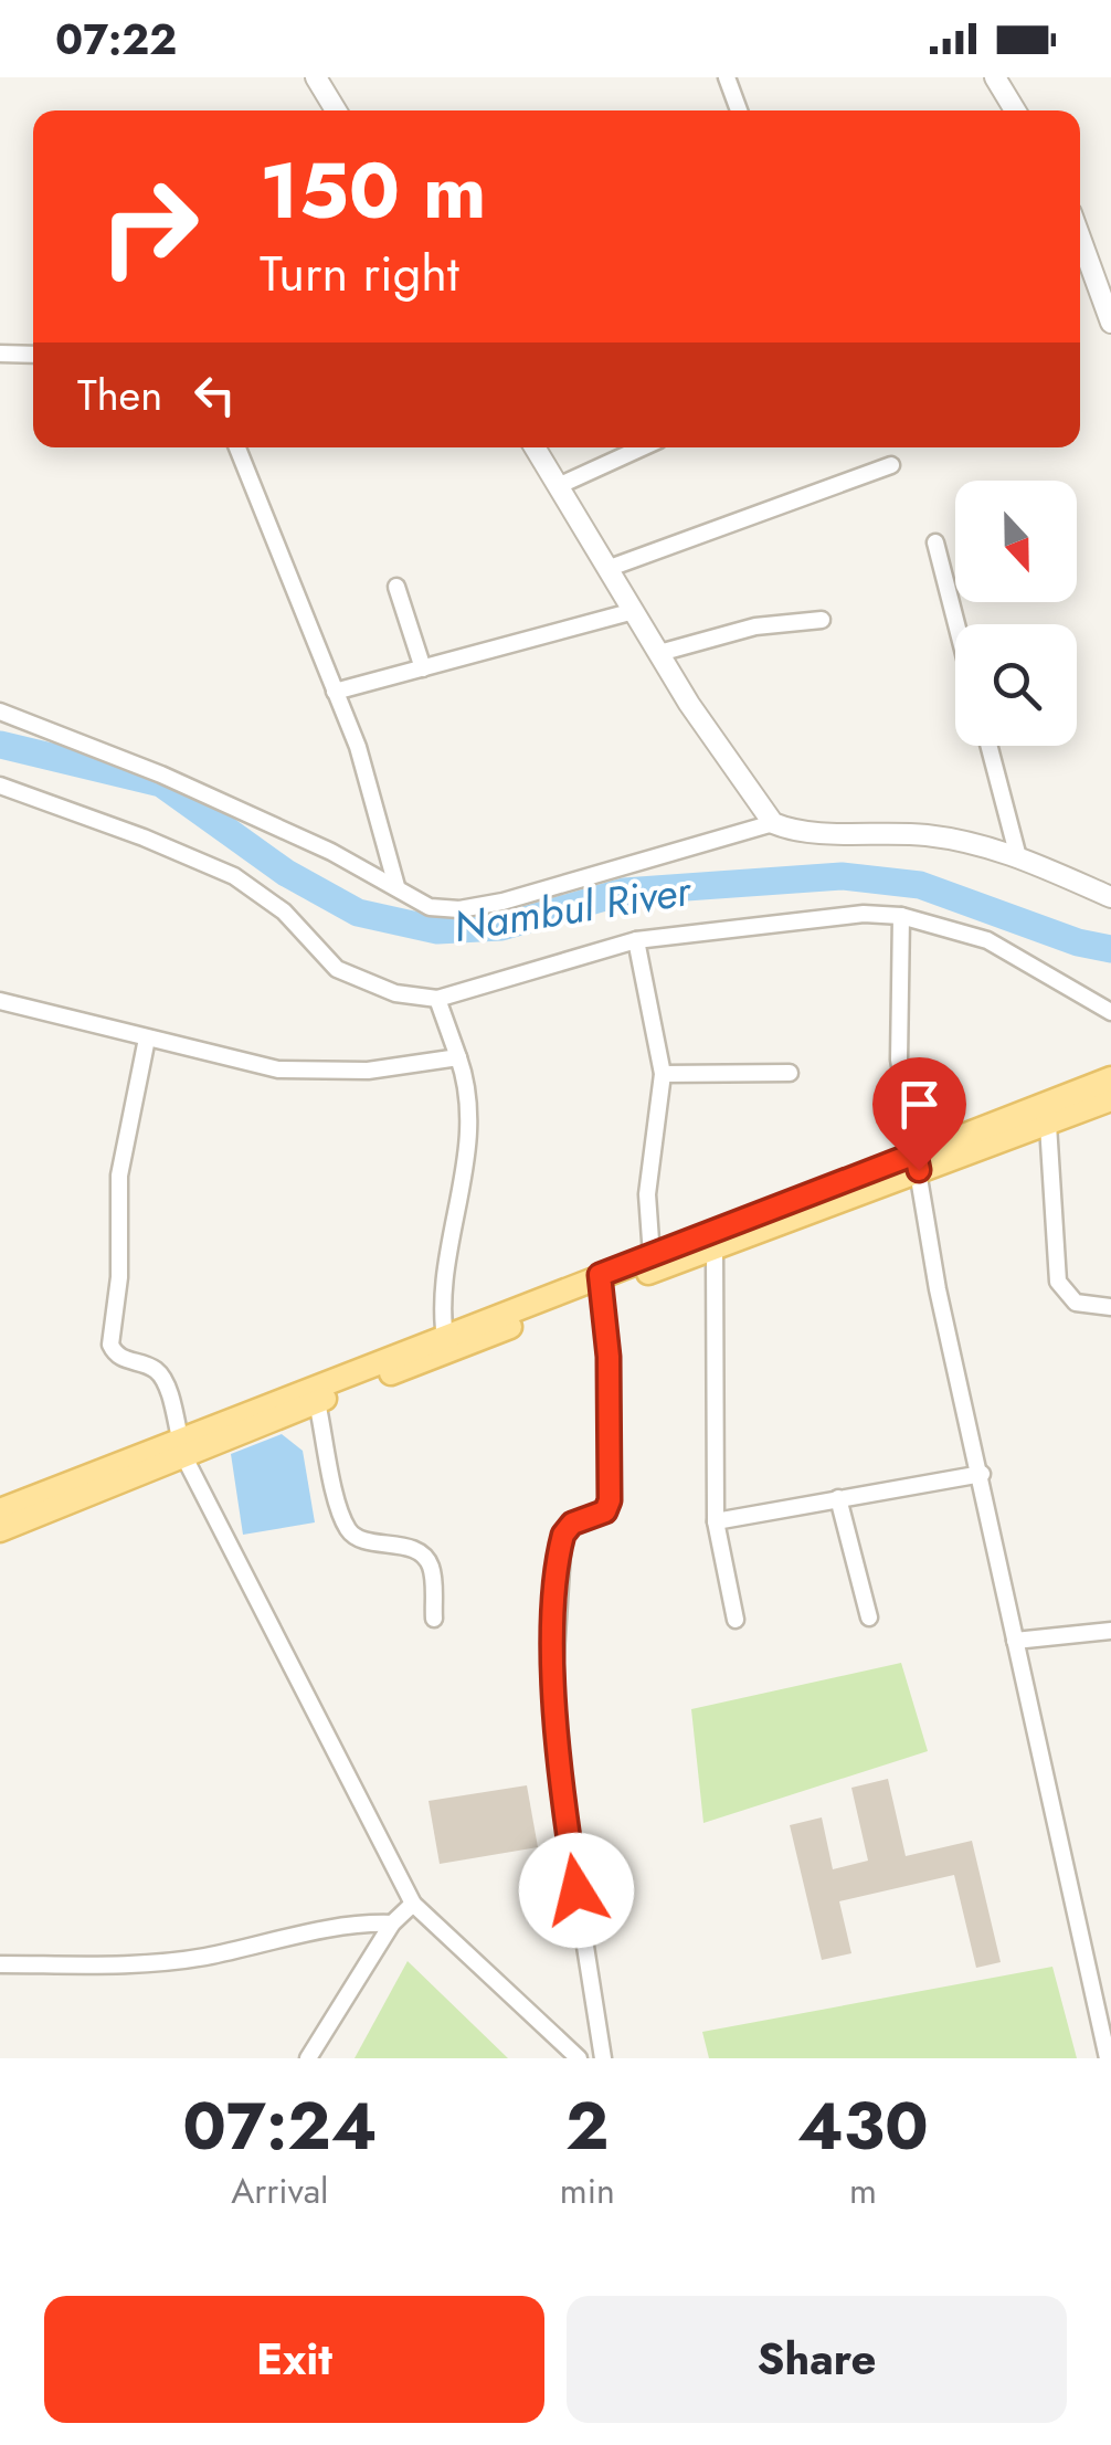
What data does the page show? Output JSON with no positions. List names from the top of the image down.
{
  "water": ["Nambul River"],
  "north": "bottom",
  "page": {
    "status": "07:22",
    "turn": ["150 m", "Turn right"],
    "then": "Then",
    "eta": [
      "07:24",
      "Arrival",
      "2",
      "min",
      "430",
      "m"
    ],
    "buttons": ["Exit", "Share"]
  }
}
